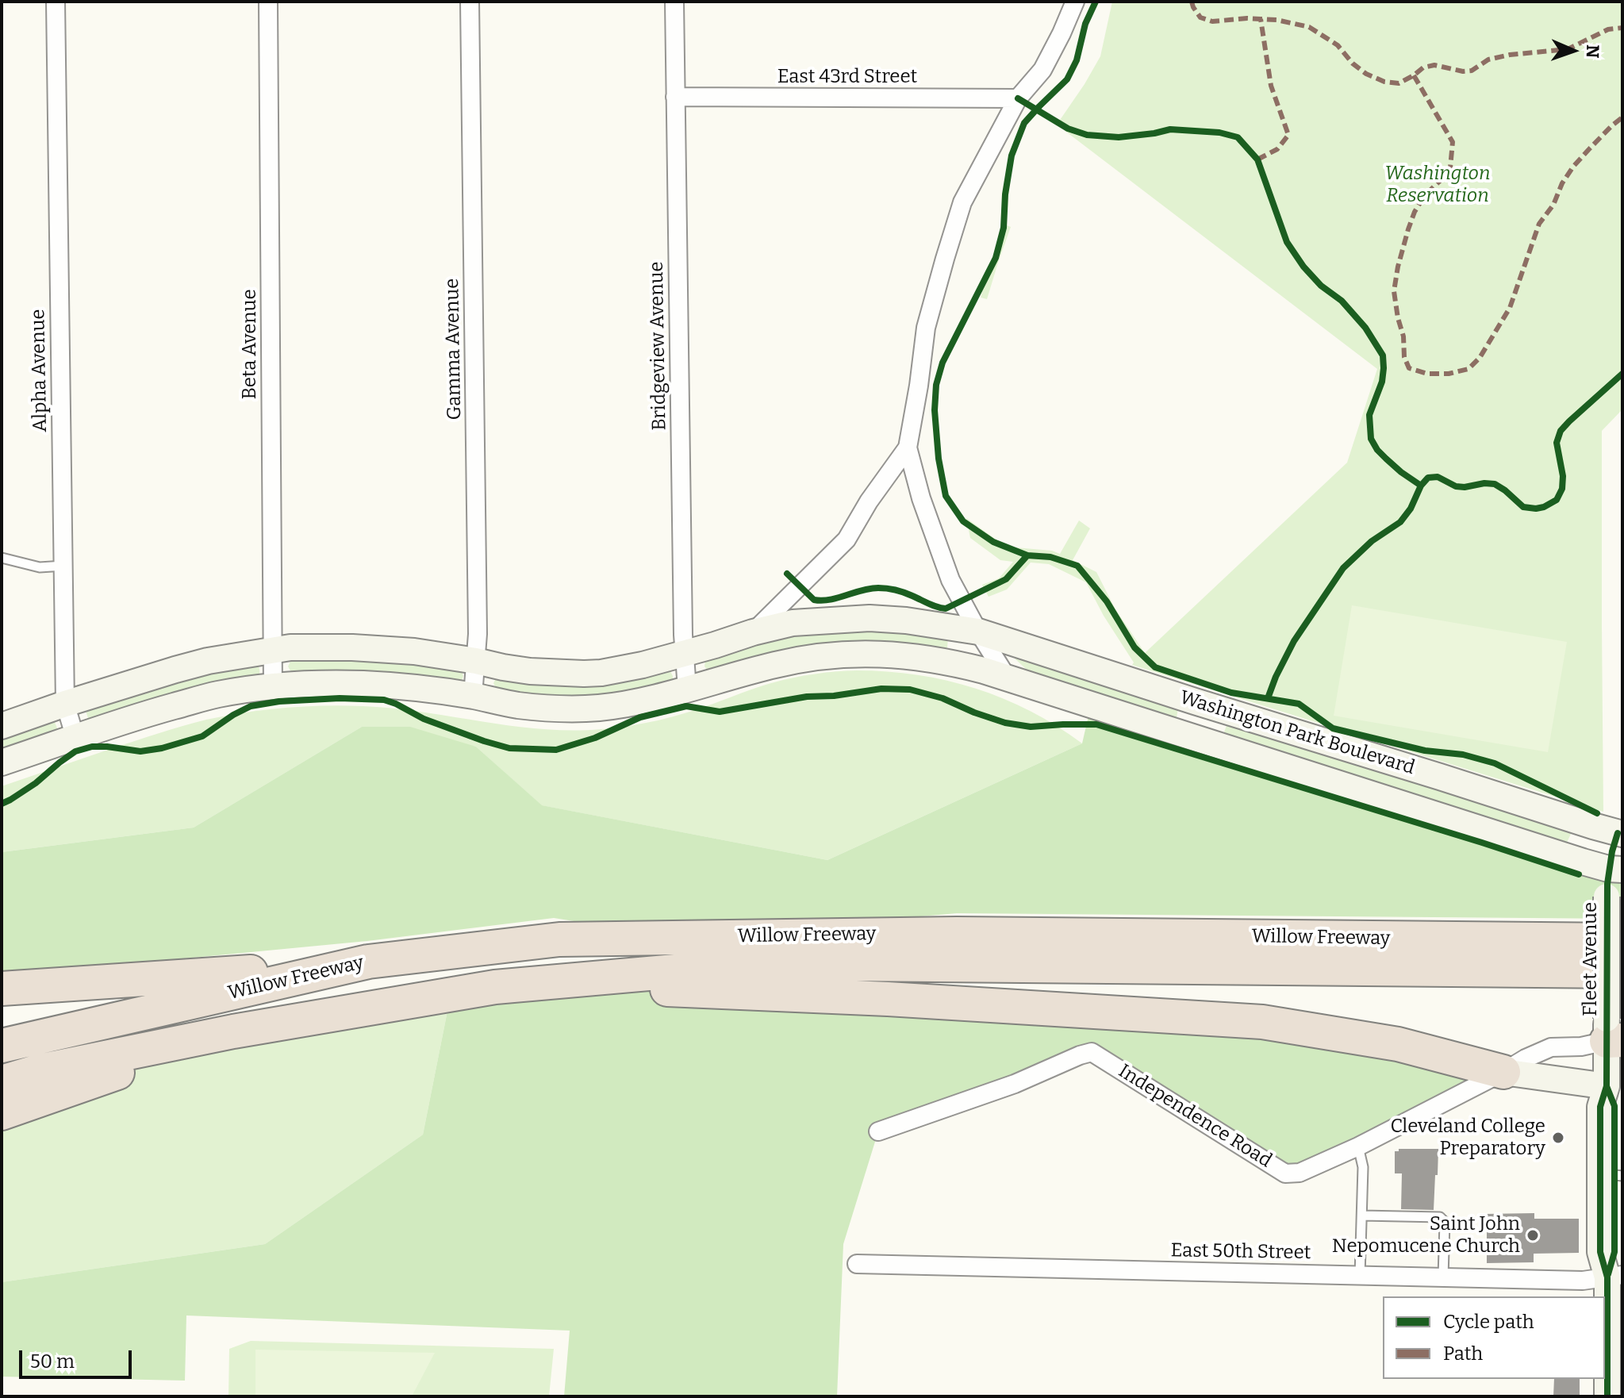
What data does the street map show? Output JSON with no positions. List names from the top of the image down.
{
  "streets": {
    "highway": ["Willow Freeway"],
    "street": [
      "East 43rd Street",
      "Beta Avenue",
      "Bridgeview Avenue",
      "Gamma Avenue",
      "Alpha Avenue",
      "Washington Park Boulevard",
      "Fleet Avenue",
      "Independence Road",
      "East 50th Street"
    ]
  },
  "crossings": [
    ["East 43rd Street", "Bridgeview Avenue"],
    ["East 43rd Street", "Washington Park Boulevard"],
    ["Beta Avenue", "Washington Park Boulevard"],
    ["Bridgeview Avenue", "Washington Park Boulevard"],
    ["Gamma Avenue", "Washington Park Boulevard"],
    ["Alpha Avenue", "Washington Park Boulevard"],
    ["Washington Park Boulevard", "Fleet Avenue"],
    ["Fleet Avenue", "Independence Road"],
    ["Fleet Avenue", "East 50th Street"]
  ],
  "parks": ["Washington Reservation"],
  "places": ["Cleveland College Preparatory", "Saint John Nepomucene Church"],
  "legend": ["Cycle path", "Path"],
  "scale_bar": "50 m",
  "north": "right"
}
